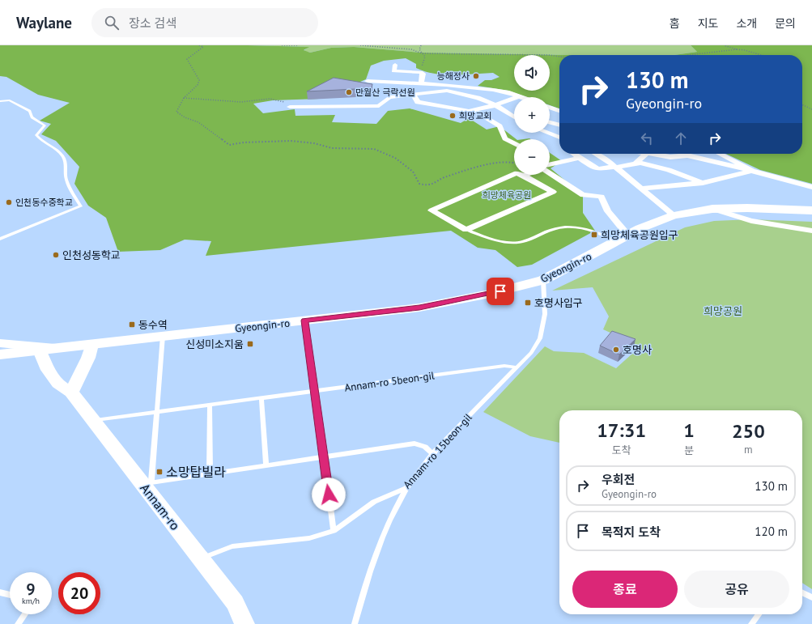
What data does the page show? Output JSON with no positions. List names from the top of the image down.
{
  "streets": {
    "main road": ["Gyeongin-ro"],
    "street": ["Annam-ro"],
    "lane": ["Annam-ro 5beon-gil", "Annam-ro 15beon-gil"]
  },
  "crossings": [
    ["Gyeongin-ro", "Annam-ro 15beon-gil"],
    ["Gyeongin-ro", "Annam-ro"],
    ["Annam-ro 5beon-gil", "Annam-ro 15beon-gil"],
    ["Annam-ro 5beon-gil", "Annam-ro"],
    ["Annam-ro 15beon-gil", "Annam-ro"]
  ],
  "parks": ["희망체육공원", "희망공원"],
  "places": {
    "other": [
      "능해정사",
      "만월산 극락선원",
      "희망교회",
      "인천동수중학교",
      "인천성동학교",
      "호명사"
    ],
    "transit": [
      "희망체육공원입구",
      "호명사입구",
      "동수역",
      "신성미소지움",
      "소망탑빌라"
    ]
  },
  "page": {
    "header": "Waylane",
    "search": "장소 검색",
    "nav": [
      "홈",
      "지도",
      "소개",
      "문의"
    ],
    "map_buttons": ["+", "−"],
    "turn": ["130 m", "Gyeongin-ro"],
    "eta": [
      "17:31",
      "도착",
      "1",
      "분",
      "250",
      "m"
    ],
    "list": [
      {
        "name": "우회전",
        "note": "Gyeongin-ro",
        "value": "130 m"
      },
      {
        "name": "목적지 도착",
        "value": "120 m"
      }
    ],
    "buttons": ["종료", "공유"],
    "speed": "9 km/h",
    "limit": "20"
  }
}
